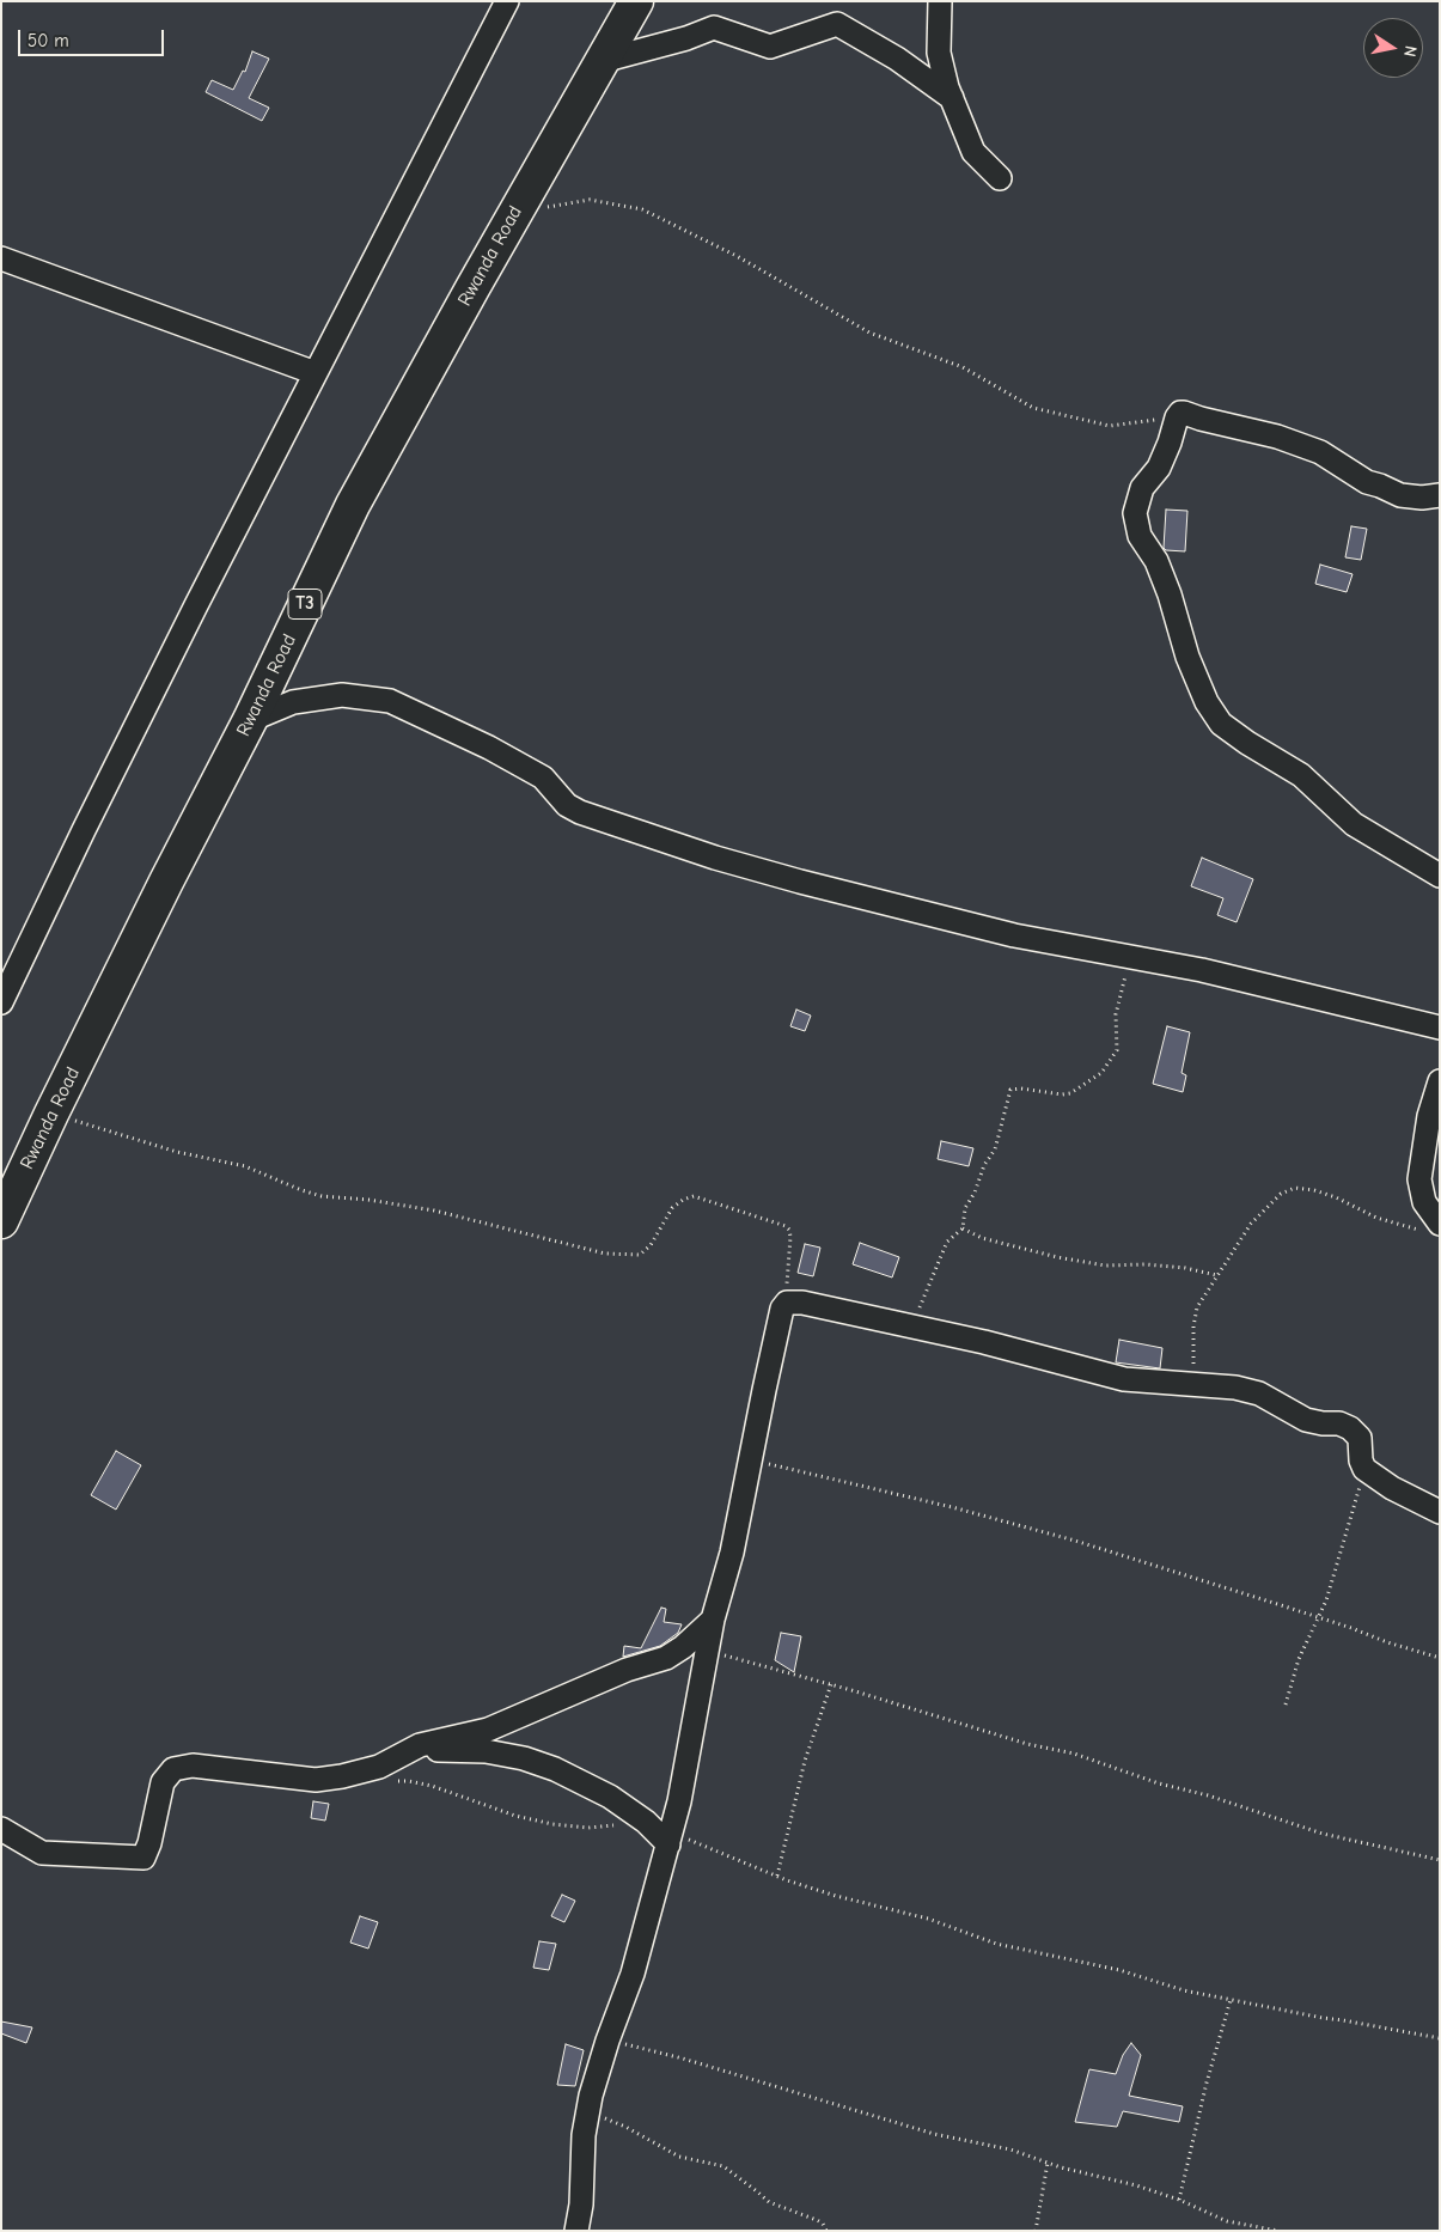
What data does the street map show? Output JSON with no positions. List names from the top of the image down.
{
  "streets": {
    "highway": ["Rwanda Road", "T3"]
  },
  "scale_bar": "50 m",
  "north": "right"
}
